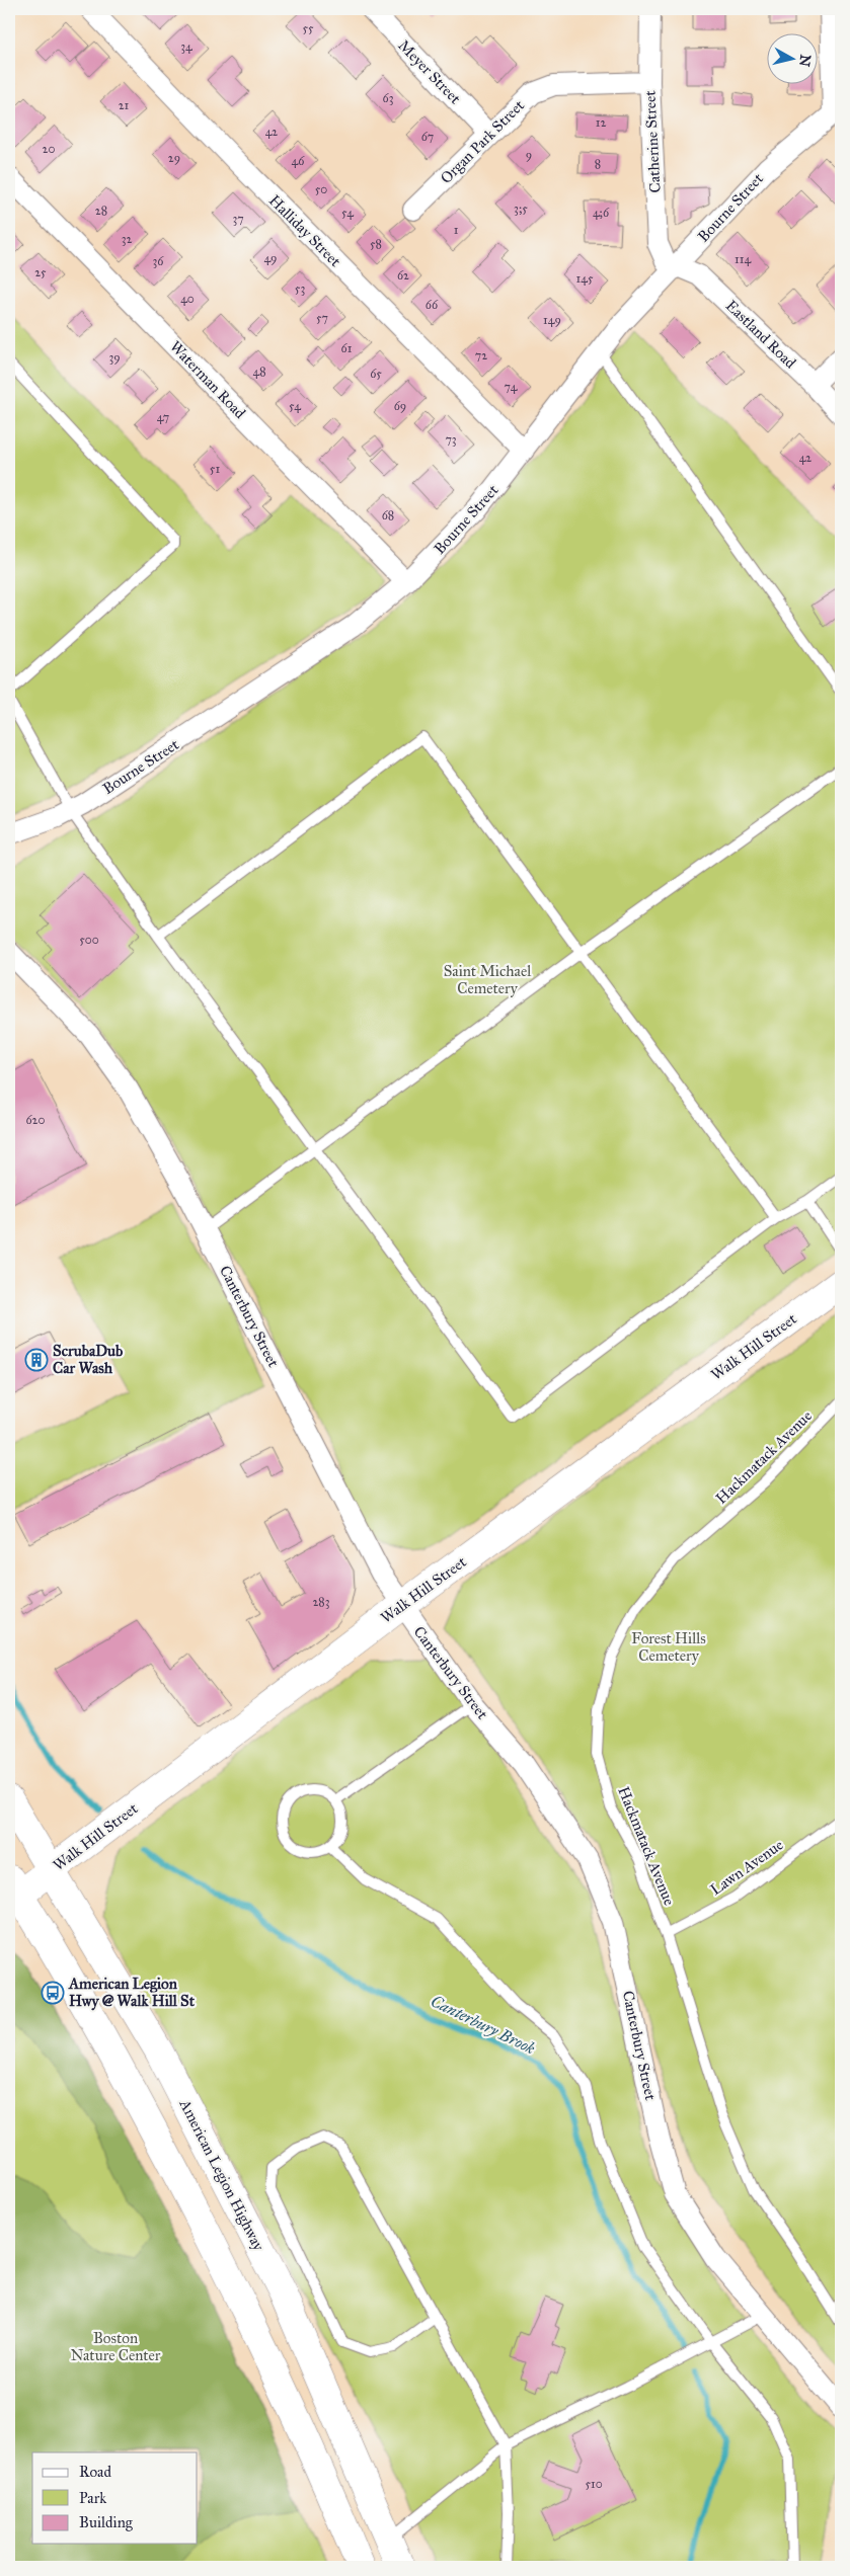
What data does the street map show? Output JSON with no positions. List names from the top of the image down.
{
  "streets": {
    "main road": ["Walk Hill Street", "American Legion Highway"],
    "street": [
      "Meyer Street",
      "Organ Park Street",
      "Catherine Street",
      "Bourne Street",
      "Halliday Street",
      "Eastland Road",
      "Waterman Road",
      "Canterbury Street"
    ],
    "lane": ["Hackmatack Avenue", "Lawn Avenue"]
  },
  "crossings": [
    ["Meyer Street", "Organ Park Street"],
    ["Organ Park Street", "Catherine Street"],
    ["Catherine Street", "Bourne Street"],
    ["Catherine Street", "Eastland Road"],
    ["Bourne Street", "Halliday Street"],
    ["Bourne Street", "Eastland Road"],
    ["Bourne Street", "Waterman Road"],
    ["Canterbury Street", "Walk Hill Street"],
    ["Walk Hill Street", "American Legion Highway"],
    ["Hackmatack Avenue", "Lawn Avenue"]
  ],
  "water": ["Canterbury Brook"],
  "parks": ["Saint Michael Cemetery", "Forest Hills Cemetery", "Boston Nature Center"],
  "places": {
    "building": ["ScrubaDub Car Wash"],
    "bus stop": ["American Legion Hwy @ Walk Hill St"]
  },
  "house_numbers": [
    "55",
    "34",
    "63",
    "21",
    "12",
    "42",
    "67",
    "20",
    "9",
    "29",
    "46",
    "8",
    "50",
    "3;5",
    "28",
    "54",
    "4;6",
    "37",
    "1",
    "32",
    "58",
    "49",
    "114",
    "36",
    "25",
    "62",
    "145",
    "53",
    "40",
    "66",
    "57",
    "149",
    "61",
    "72",
    "39",
    "48",
    "65",
    "74",
    "54",
    "69",
    "47",
    "73",
    "42",
    "51",
    "68",
    "500",
    "620",
    "283",
    "510"
  ],
  "legend": ["Road", "Park", "Building"],
  "north": "right"
}
